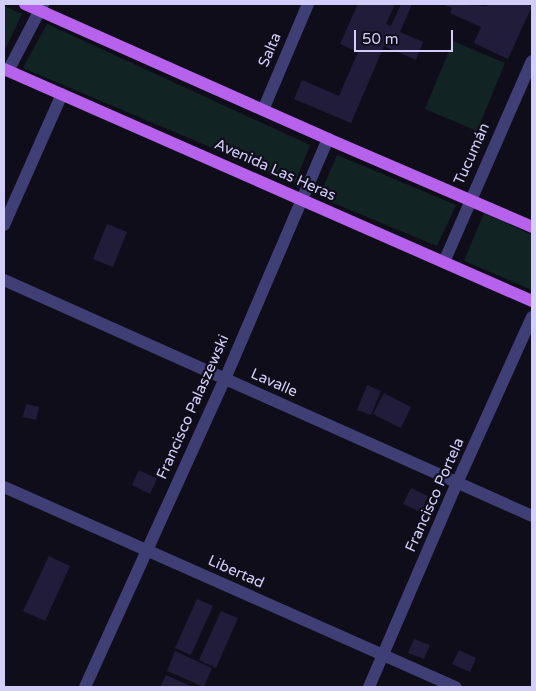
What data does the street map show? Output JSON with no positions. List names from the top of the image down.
{
  "streets": {
    "main road": ["Avenida Las Heras"],
    "street": [
      "Salta",
      "Tucumán",
      "Lavalle",
      "Francisco Palaszewski",
      "Francisco Portela",
      "Libertad"
    ]
  },
  "crossings": [
    ["Tucumán", "Avenida Las Heras"],
    ["Avenida Las Heras", "Francisco Palaszewski"],
    ["Lavalle", "Francisco Palaszewski"],
    ["Lavalle", "Francisco Portela"],
    ["Francisco Palaszewski", "Libertad"],
    ["Francisco Portela", "Libertad"]
  ],
  "scale_bar": "50 m"
}
